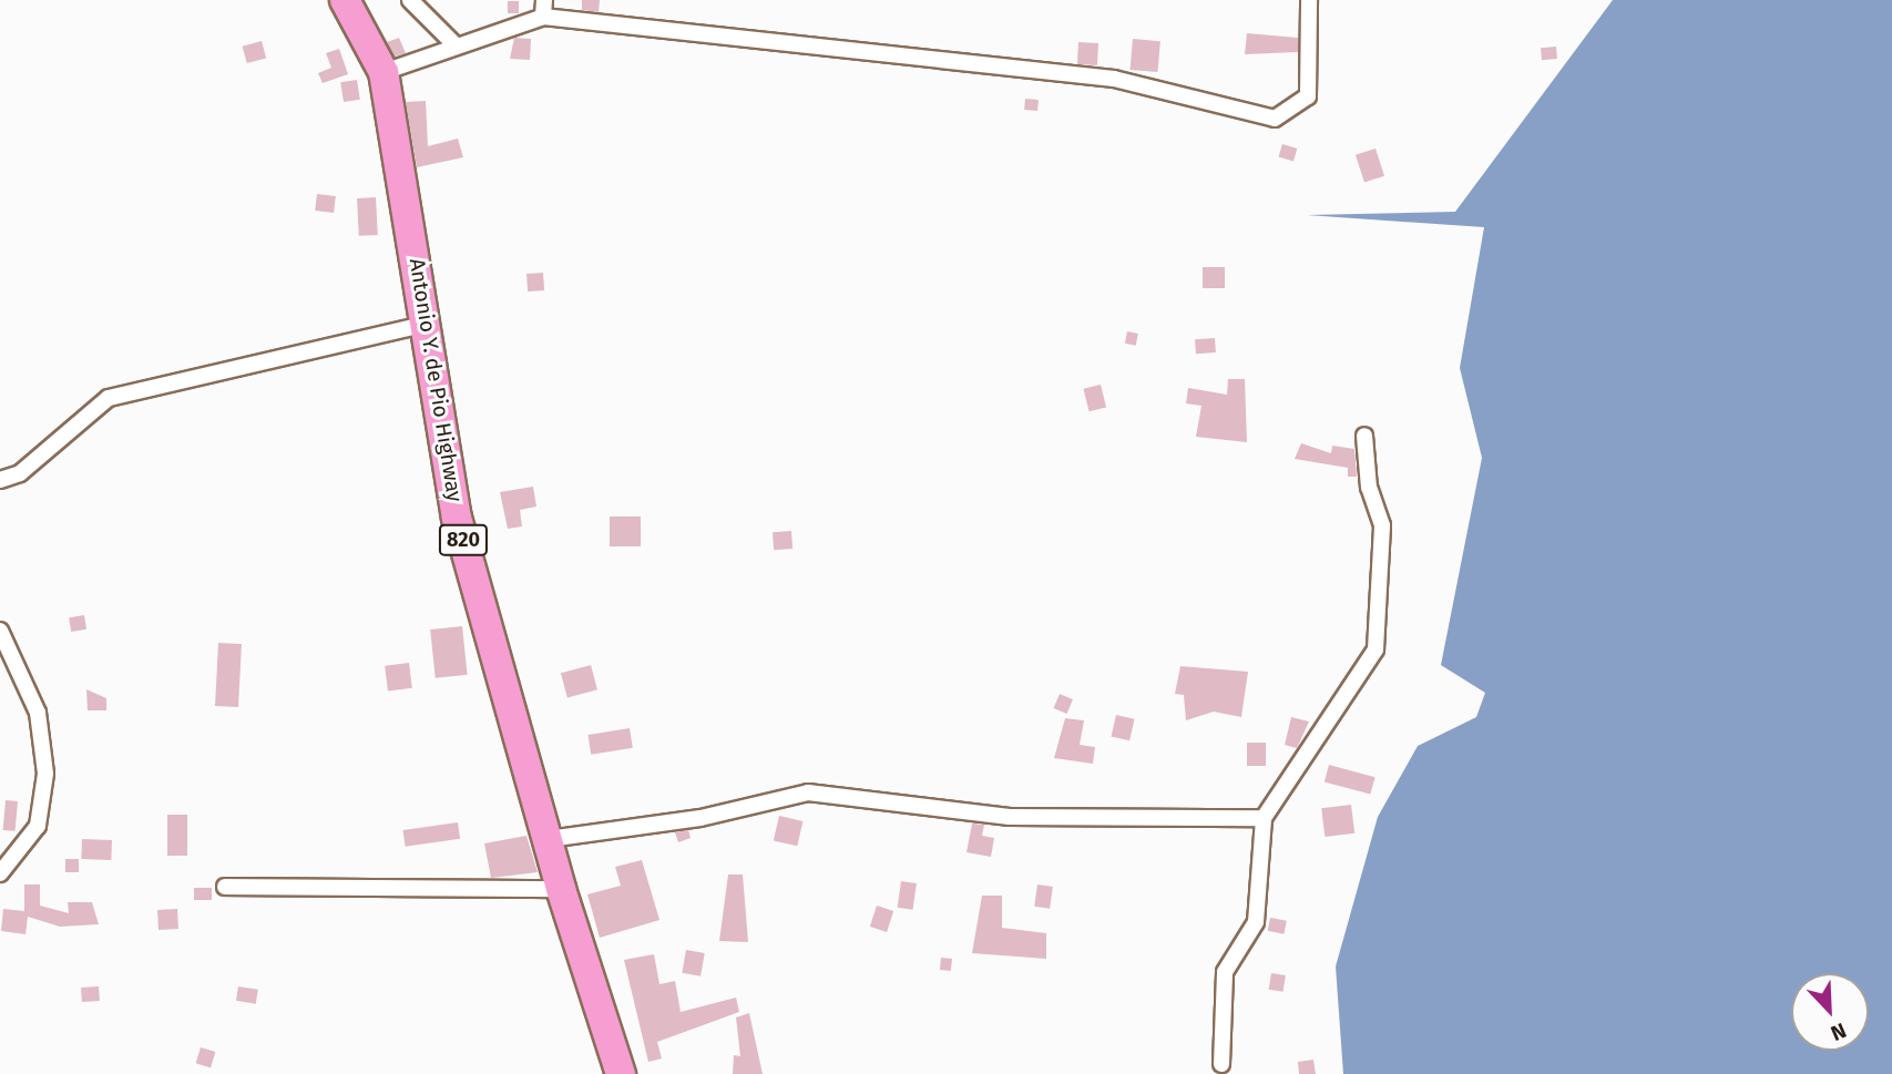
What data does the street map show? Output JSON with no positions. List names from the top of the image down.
{
  "streets": {
    "highway": ["Antonio Y. de Pio Highway", "820"]
  },
  "north": "bottom right"
}
